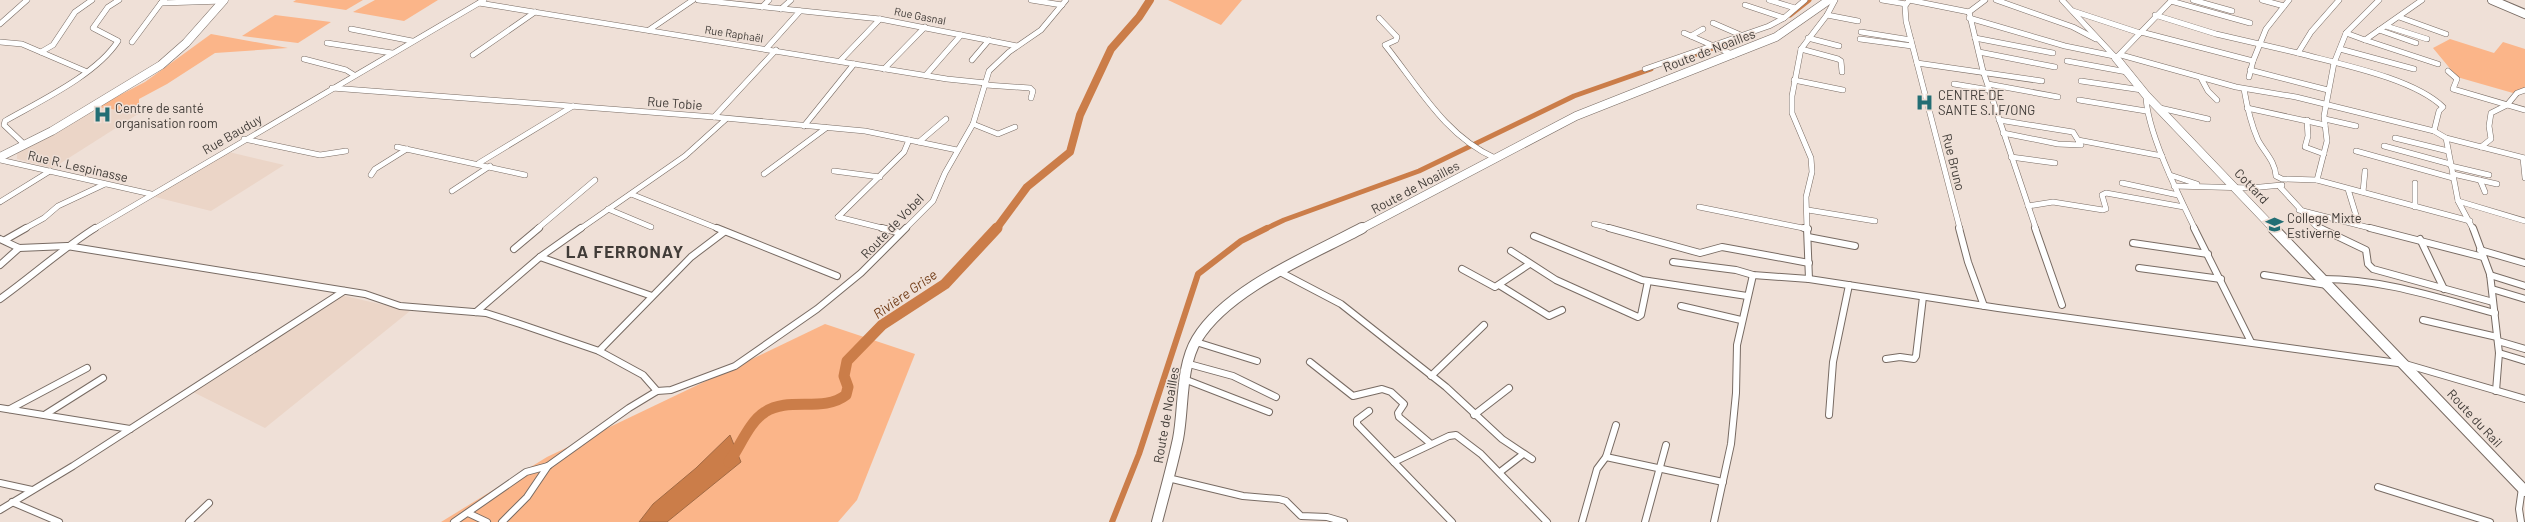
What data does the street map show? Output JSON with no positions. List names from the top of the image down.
{
  "streets": {
    "street": [
      "Rue Gasnal",
      "Rue Raphaël",
      "Route de Noailles",
      "Rue Tobie",
      "Rue Bauduy",
      "Rue Bruno",
      "Rue R. Lespinasse",
      "Cottard",
      "Route de Vobel",
      "Route du Rail"
    ]
  },
  "crossings": [
    ["Rue Gasnal", "Route de Vobel"],
    ["Rue Raphaël", "Rue Bauduy"],
    ["Rue Raphaël", "Route de Vobel"],
    ["Rue Tobie", "Rue Bauduy"],
    ["Rue Tobie", "Route de Vobel"],
    ["Rue Bauduy", "Rue R. Lespinasse"],
    ["Cottard", "Route du Rail"]
  ],
  "districts": ["LA FERRONAY"],
  "water": ["Rivière Grise"],
  "places": {
    "hospital": ["CENTRE DE SANTE S.I.F/ONG", "Centre de santé organisation room"],
    "school or university": ["College Mixte Estiverne"]
  }
}
